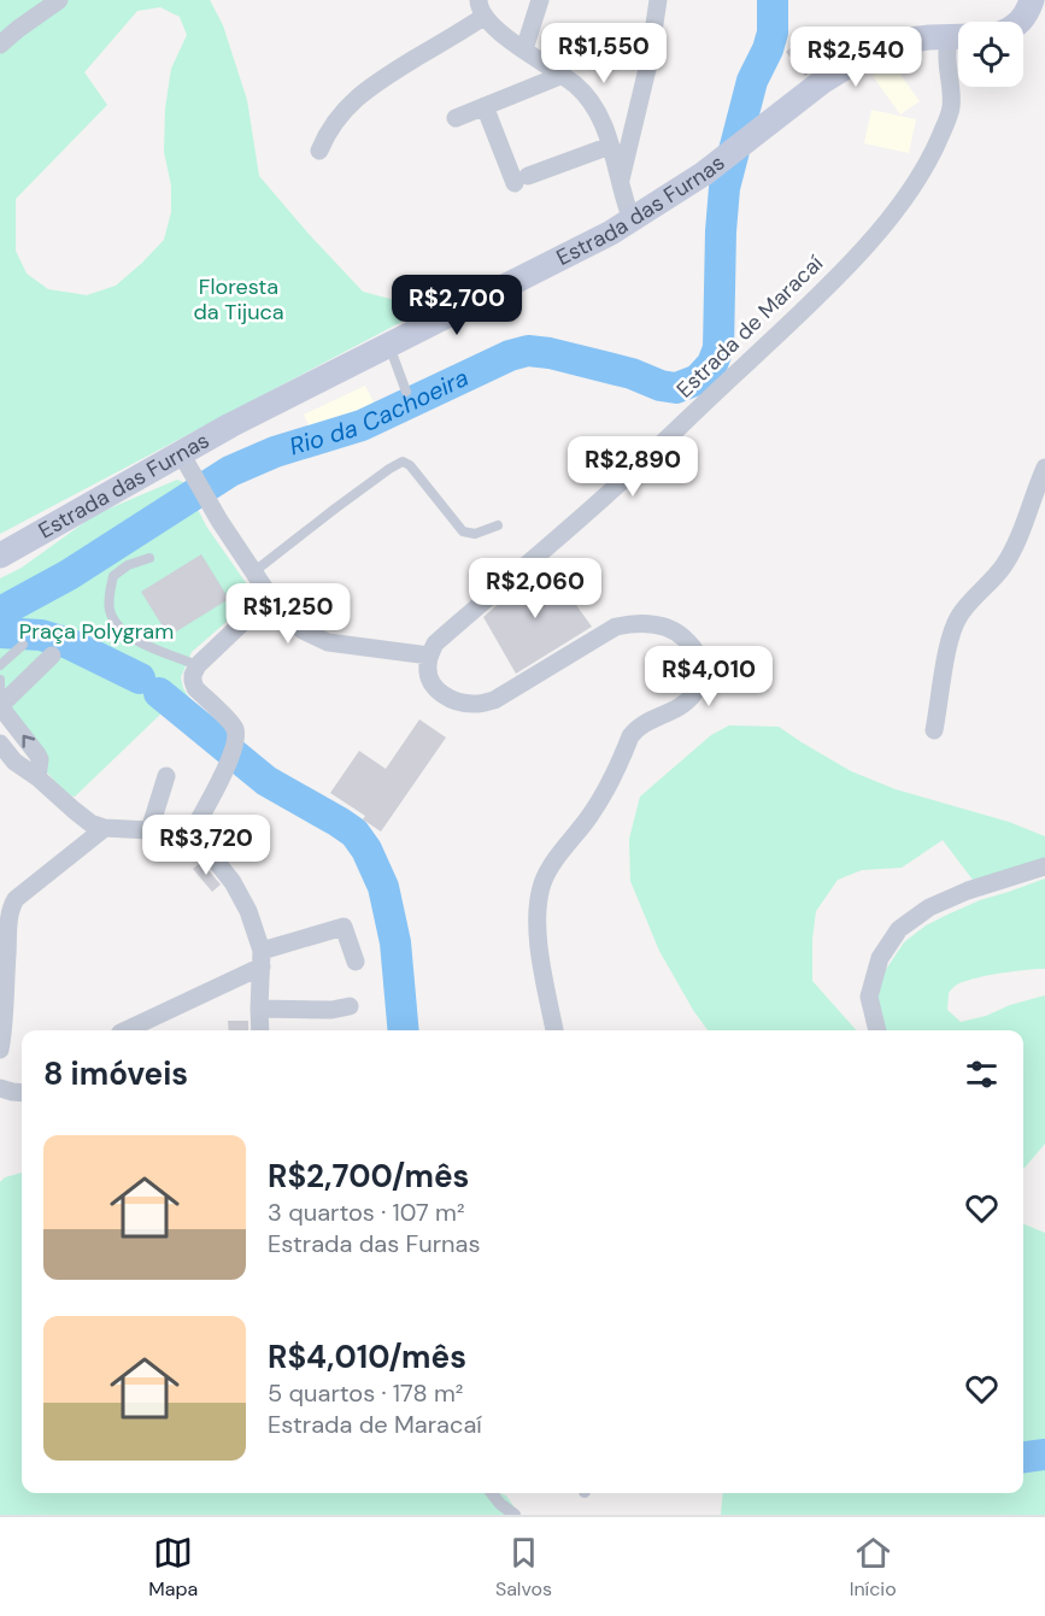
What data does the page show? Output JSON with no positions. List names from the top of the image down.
{
  "streets": {
    "main road": ["Estrada das Furnas"],
    "street": ["Estrada de Maracaí"]
  },
  "water": ["Rio da Cachoeira"],
  "parks": ["Floresta da Tijuca", "Praça Polygram"],
  "page": {
    "price": [
      "R$1,550",
      "R$2,540",
      "R$2,700",
      "R$2,890",
      "R$2,060",
      "R$1,250",
      "R$4,010",
      "R$3,720"
    ],
    "heading": "8 imóveis",
    "list": [
      {
        "name": "R$2,700/mês",
        "note": "3 quartos · 107 m² · Estrada das Furnas"
      },
      {
        "name": "R$4,010/mês",
        "note": "5 quartos · 178 m² · Estrada de Maracaí"
      }
    ],
    "tabs": ["Mapa", "Salvos", "Início"]
  }
}
